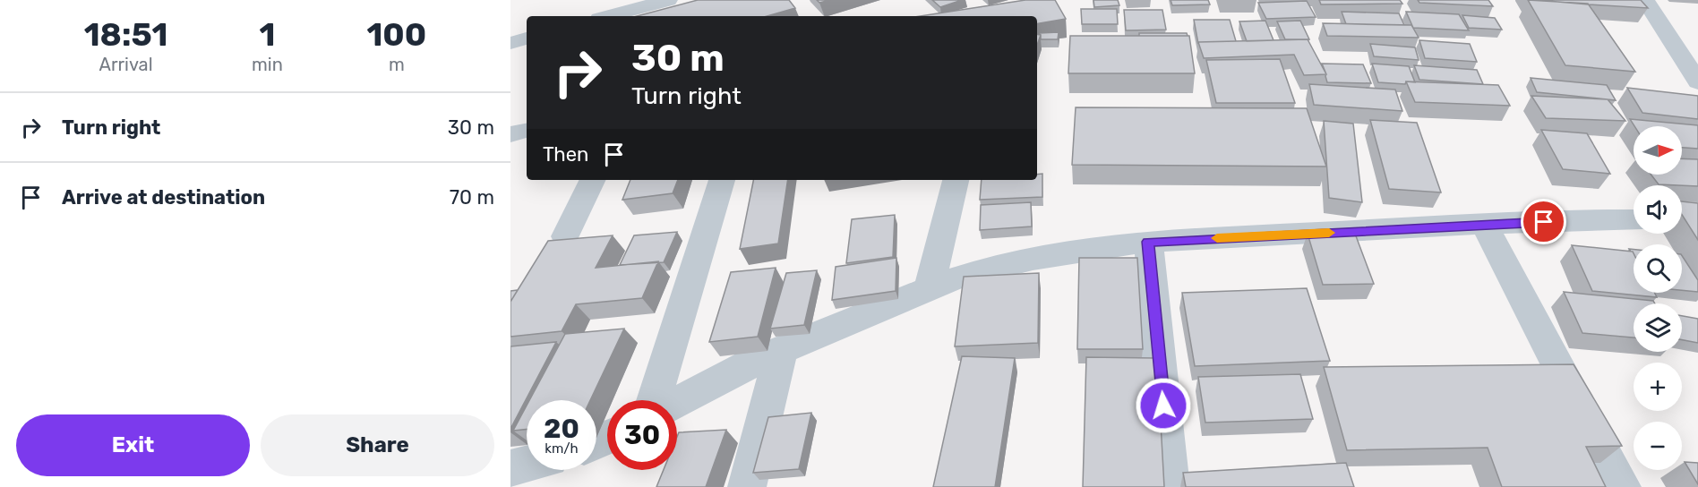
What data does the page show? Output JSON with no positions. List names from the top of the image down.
{
  "north": "right",
  "page": {
    "eta": [
      "18:51",
      "Arrival",
      "1",
      "min",
      "100",
      "m"
    ],
    "turn": ["30 m", "Turn right"],
    "list": [
      {
        "name": "Turn right",
        "value": "30 m"
      },
      {
        "name": "Arrive at destination",
        "value": "70 m"
      }
    ],
    "map_buttons": ["+", "−"],
    "then": "Then",
    "speed": "20 km/h",
    "limit": "30",
    "buttons": ["Exit", "Share"]
  }
}
